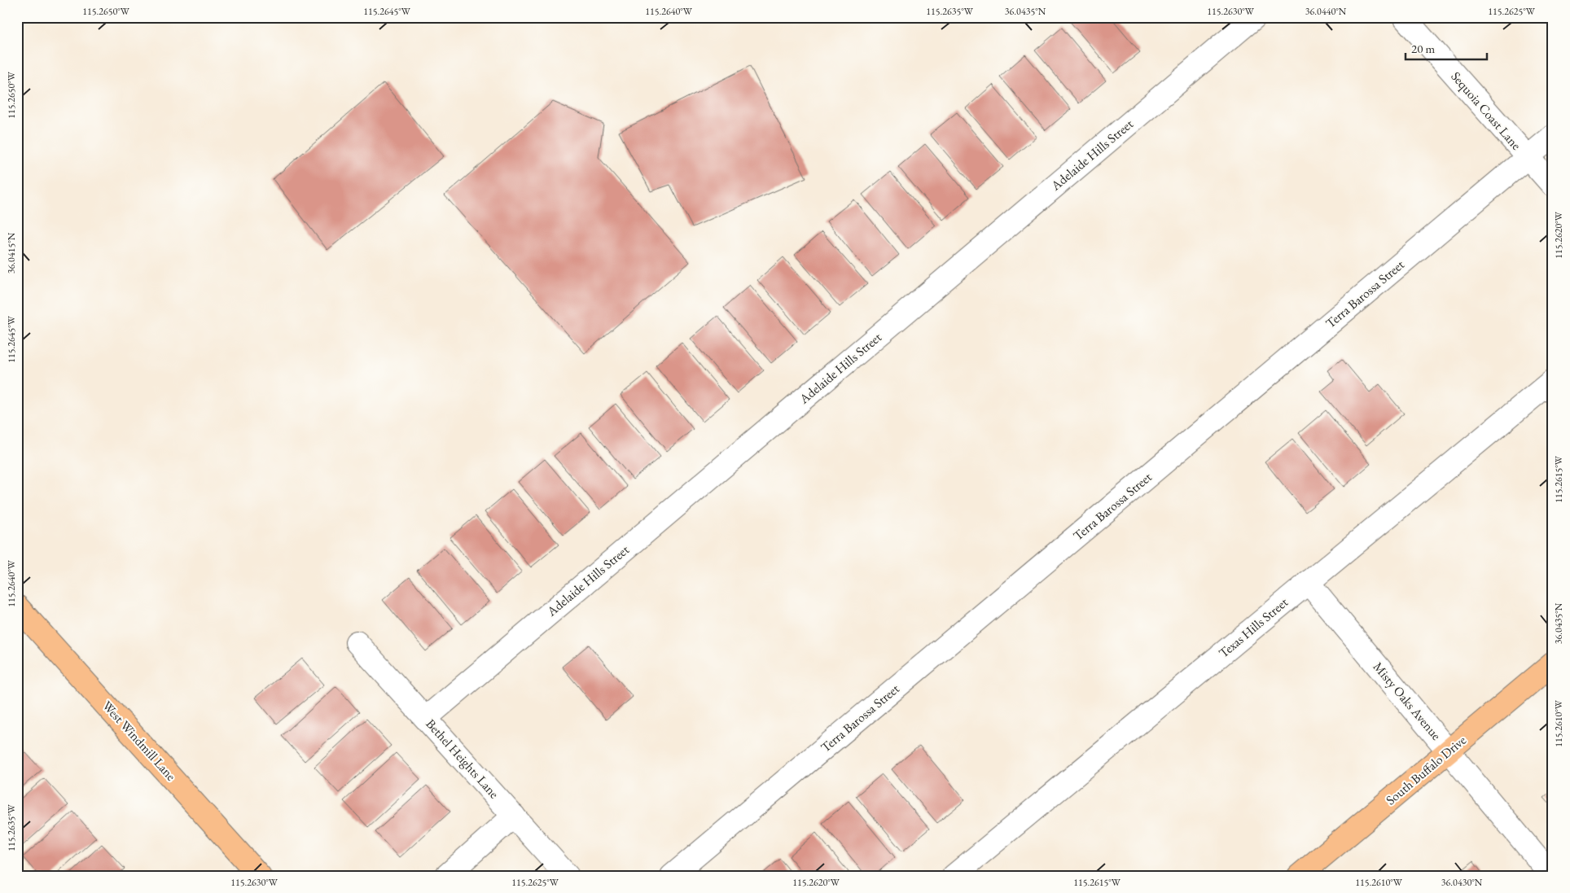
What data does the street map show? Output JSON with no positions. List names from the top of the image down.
{
  "streets": {
    "main road": ["West Windmill Lane", "South Buffalo Drive"],
    "street": [
      "Sequoia Coast Lane",
      "Adelaide Hills Street",
      "Terra Barossa Street",
      "Texas Hills Street",
      "Misty Oaks Avenue",
      "Bethel Heights Lane"
    ]
  },
  "crossings": [
    ["Sequoia Coast Lane", "Terra Barossa Street"],
    ["Adelaide Hills Street", "Bethel Heights Lane"],
    ["Texas Hills Street", "Misty Oaks Avenue"],
    ["Misty Oaks Avenue", "South Buffalo Drive"]
  ],
  "scale_bar": "20 m",
  "coordinates": [
    "115.2650°W",
    "115.2645°W",
    "115.2640°W",
    "115.2635°W",
    "36.0435°N",
    "115.2630°W",
    "36.0440°N",
    "115.2625°W",
    "115.2620°W",
    "36.0415°N",
    "115.2615°W",
    "115.2610°W",
    "36.0430°N"
  ]
}
